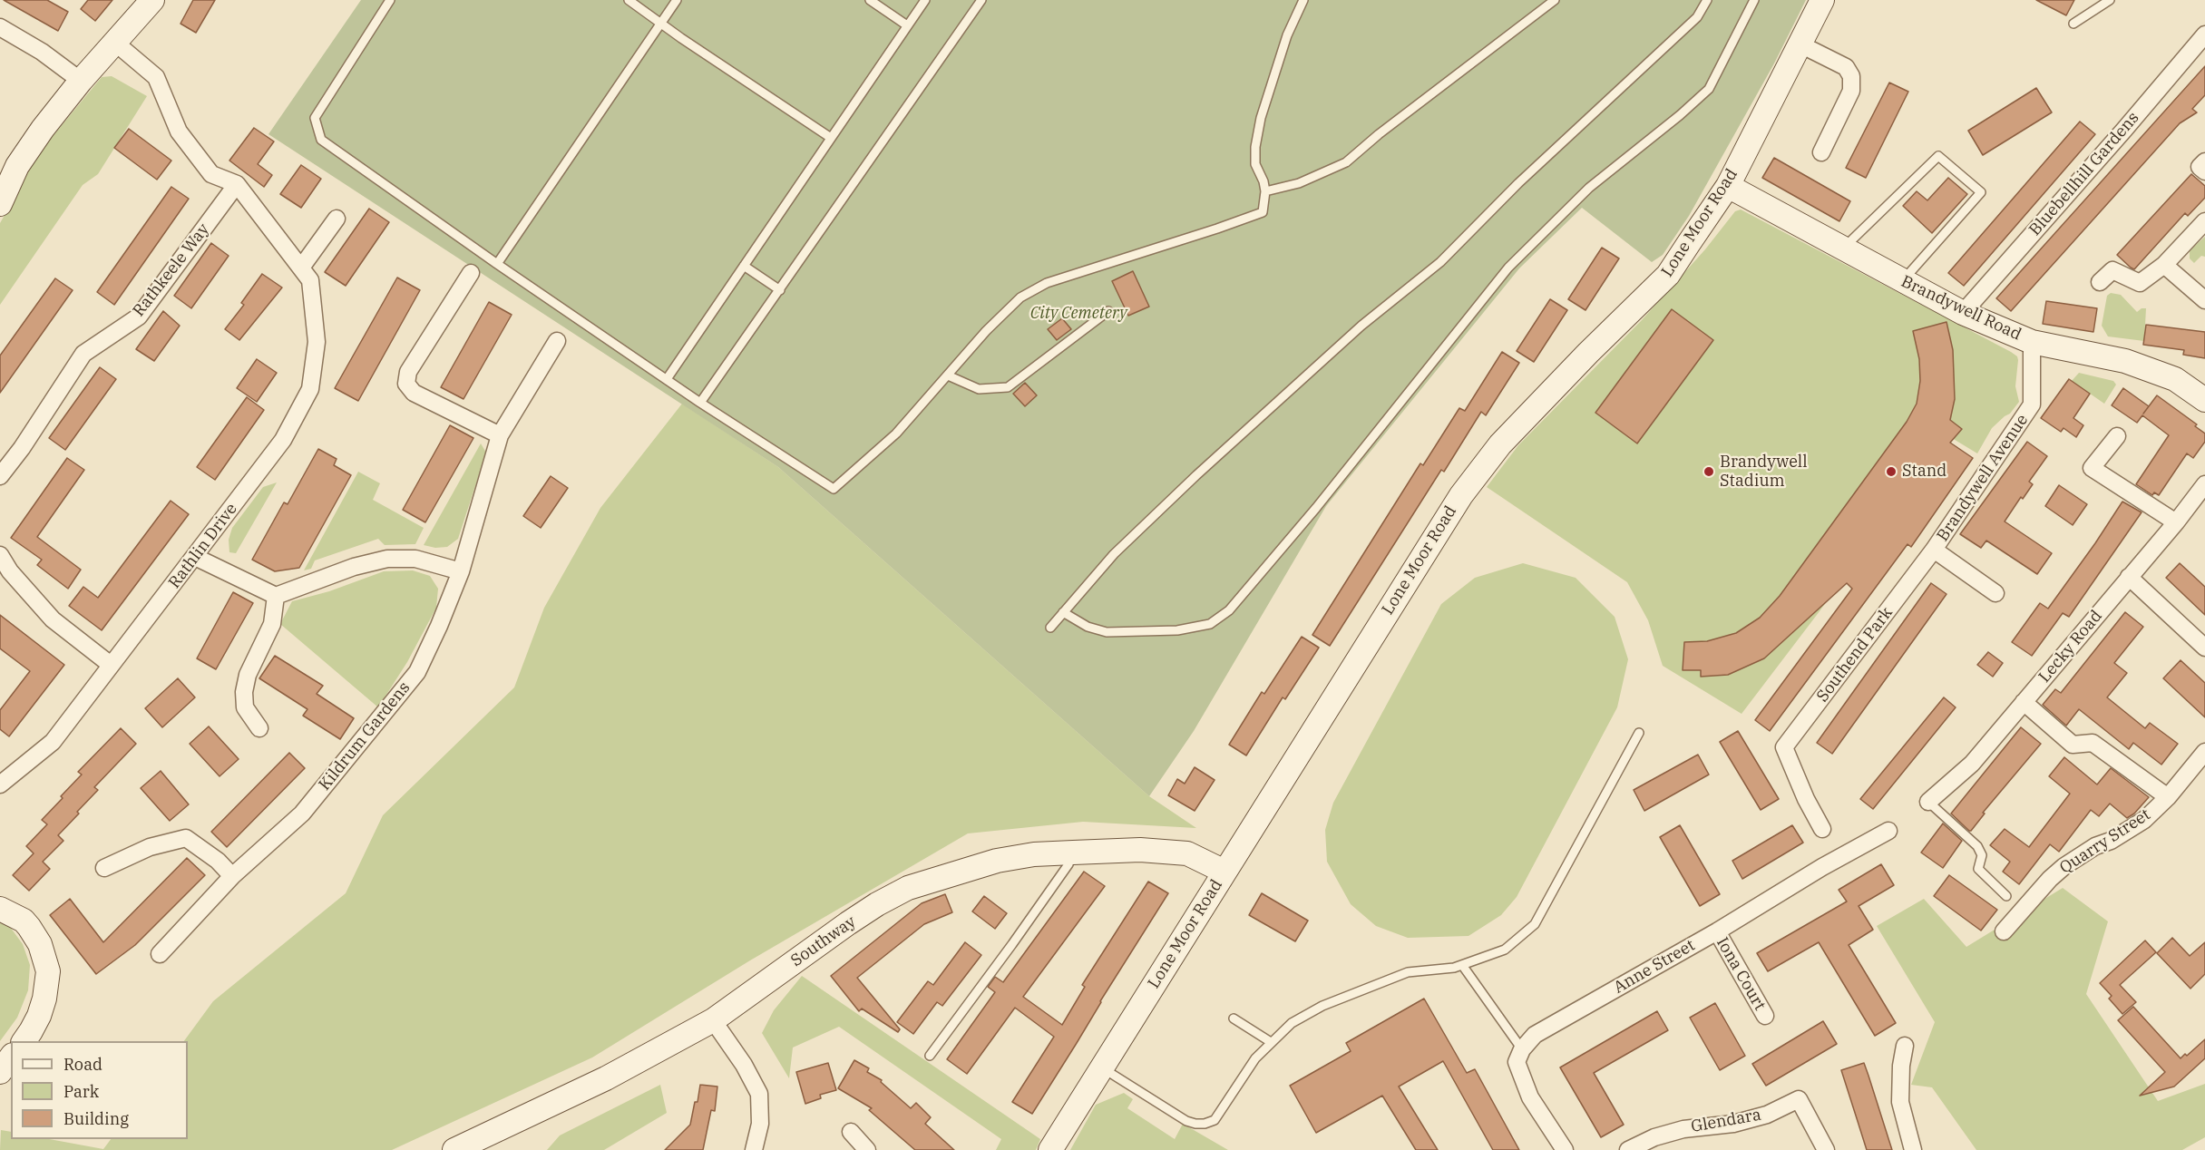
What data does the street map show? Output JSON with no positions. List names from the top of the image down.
{
  "streets": {
    "street": [
      "Bluebellhill Gardens",
      "Lone Moor Road",
      "Rathkeele Way",
      "Brandywell Road",
      "Brandywell Avenue",
      "Rathlin Drive",
      "Lecky Road",
      "Southend Park",
      "Kildrum Gardens",
      "Quarry Street",
      "Southway",
      "Anne Street",
      "Iona Court",
      "Glendara"
    ]
  },
  "crossings": [
    ["Bluebellhill Gardens", "Brandywell Road"],
    ["Lone Moor Road", "Brandywell Road"],
    ["Lone Moor Road", "Southway"],
    ["Rathkeele Way", "Rathlin Drive"],
    ["Brandywell Road", "Brandywell Avenue"],
    ["Brandywell Avenue", "Southend Park"],
    ["Anne Street", "Iona Court"]
  ],
  "parks": ["City Cemetery"],
  "places": ["Brandywell Stadium", "Stand"],
  "legend": ["Road", "Park", "Building"]
}
